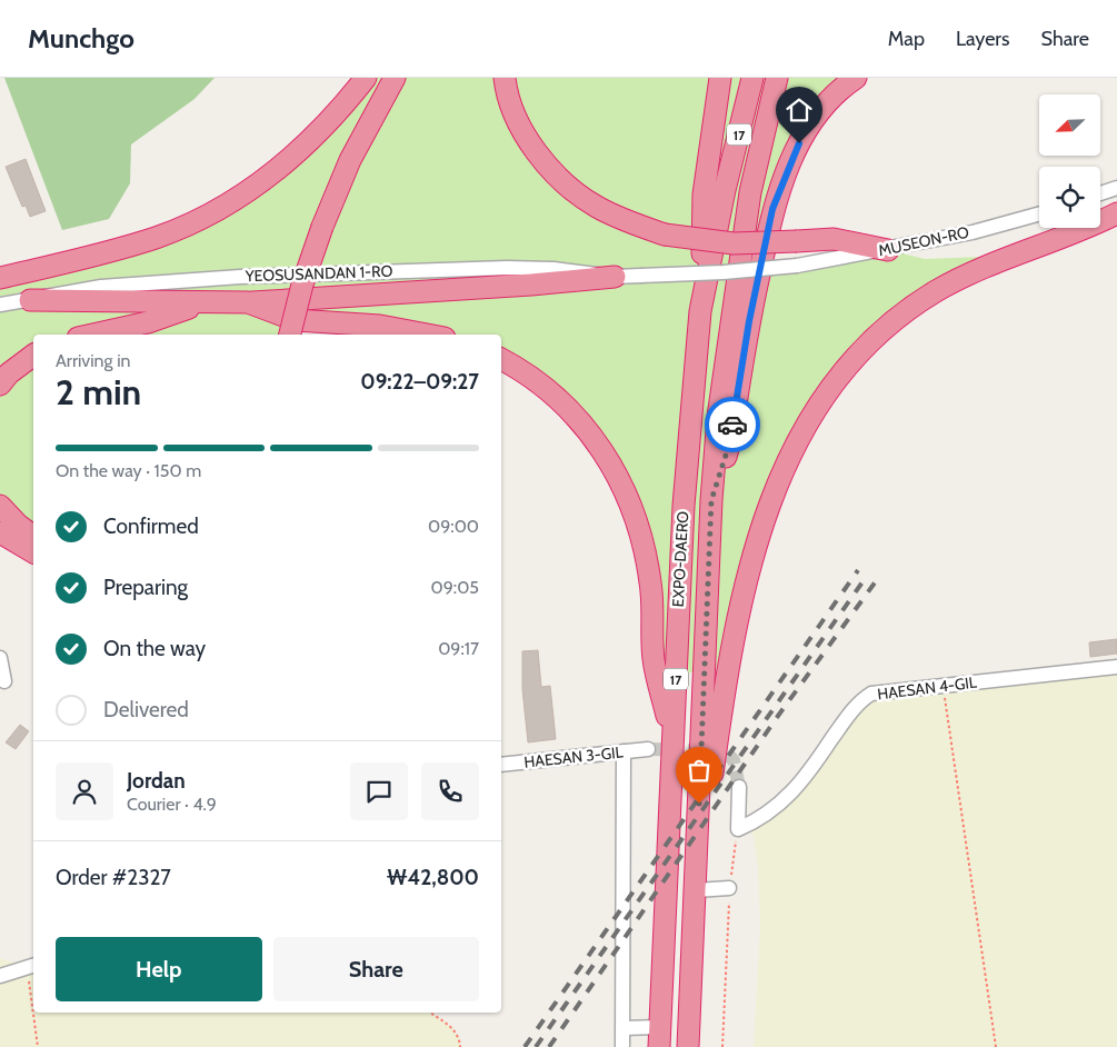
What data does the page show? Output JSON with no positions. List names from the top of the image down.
{
  "streets": {
    "highway": ["17", "EXPO-DAERO"],
    "street": [
      "MUSEON-RO",
      "YEOSUSANDAN 1-RO",
      "HAESAN 4-GIL",
      "HAESAN 3-GIL"
    ]
  },
  "crossings": [
    ["MUSEON-RO", "YEOSUSANDAN 1-RO"]
  ],
  "north": "bottom left",
  "page": {
    "header": "Munchgo",
    "nav": ["Map", "Layers", "Share"],
    "heading": ["2 min", "Arriving in", "09:22–09:27"],
    "panel": [
      "Jordan",
      "Courier · 4.9",
      "Order #2327",
      "₩42,800"
    ],
    "bar": "On the way · 150 m",
    "list": [
      ["Confirmed", "09:00"],
      ["Preparing", "09:05"],
      ["On the way", "09:17"],
      "Delivered"
    ],
    "buttons": ["Help", "Share"]
  }
}
